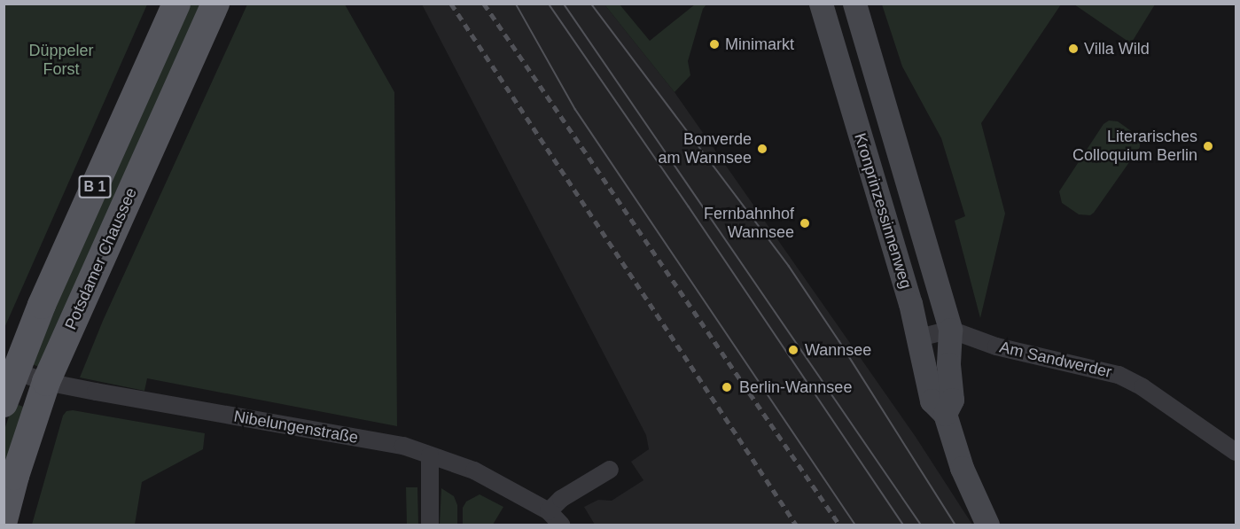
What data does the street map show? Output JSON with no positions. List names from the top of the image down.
{
  "streets": {
    "main road": ["B 1", "Kronprinzessinnenweg", "Potsdamer Chaussee"],
    "street": ["Am Sandwerder", "Nibelungenstraße"]
  },
  "crossings": [
    ["B 1", "Nibelungenstraße"],
    ["Kronprinzessinnenweg", "Am Sandwerder"],
    ["Potsdamer Chaussee", "Nibelungenstraße"]
  ],
  "parks": ["Düppeler Forst"],
  "places": [
    "Minimarkt",
    "Villa Wild",
    "Literarisches Colloquium Berlin",
    "Bonverde am Wannsee",
    "Fernbahnhof Wannsee",
    "Wannsee",
    "Berlin-Wannsee"
  ]
}
